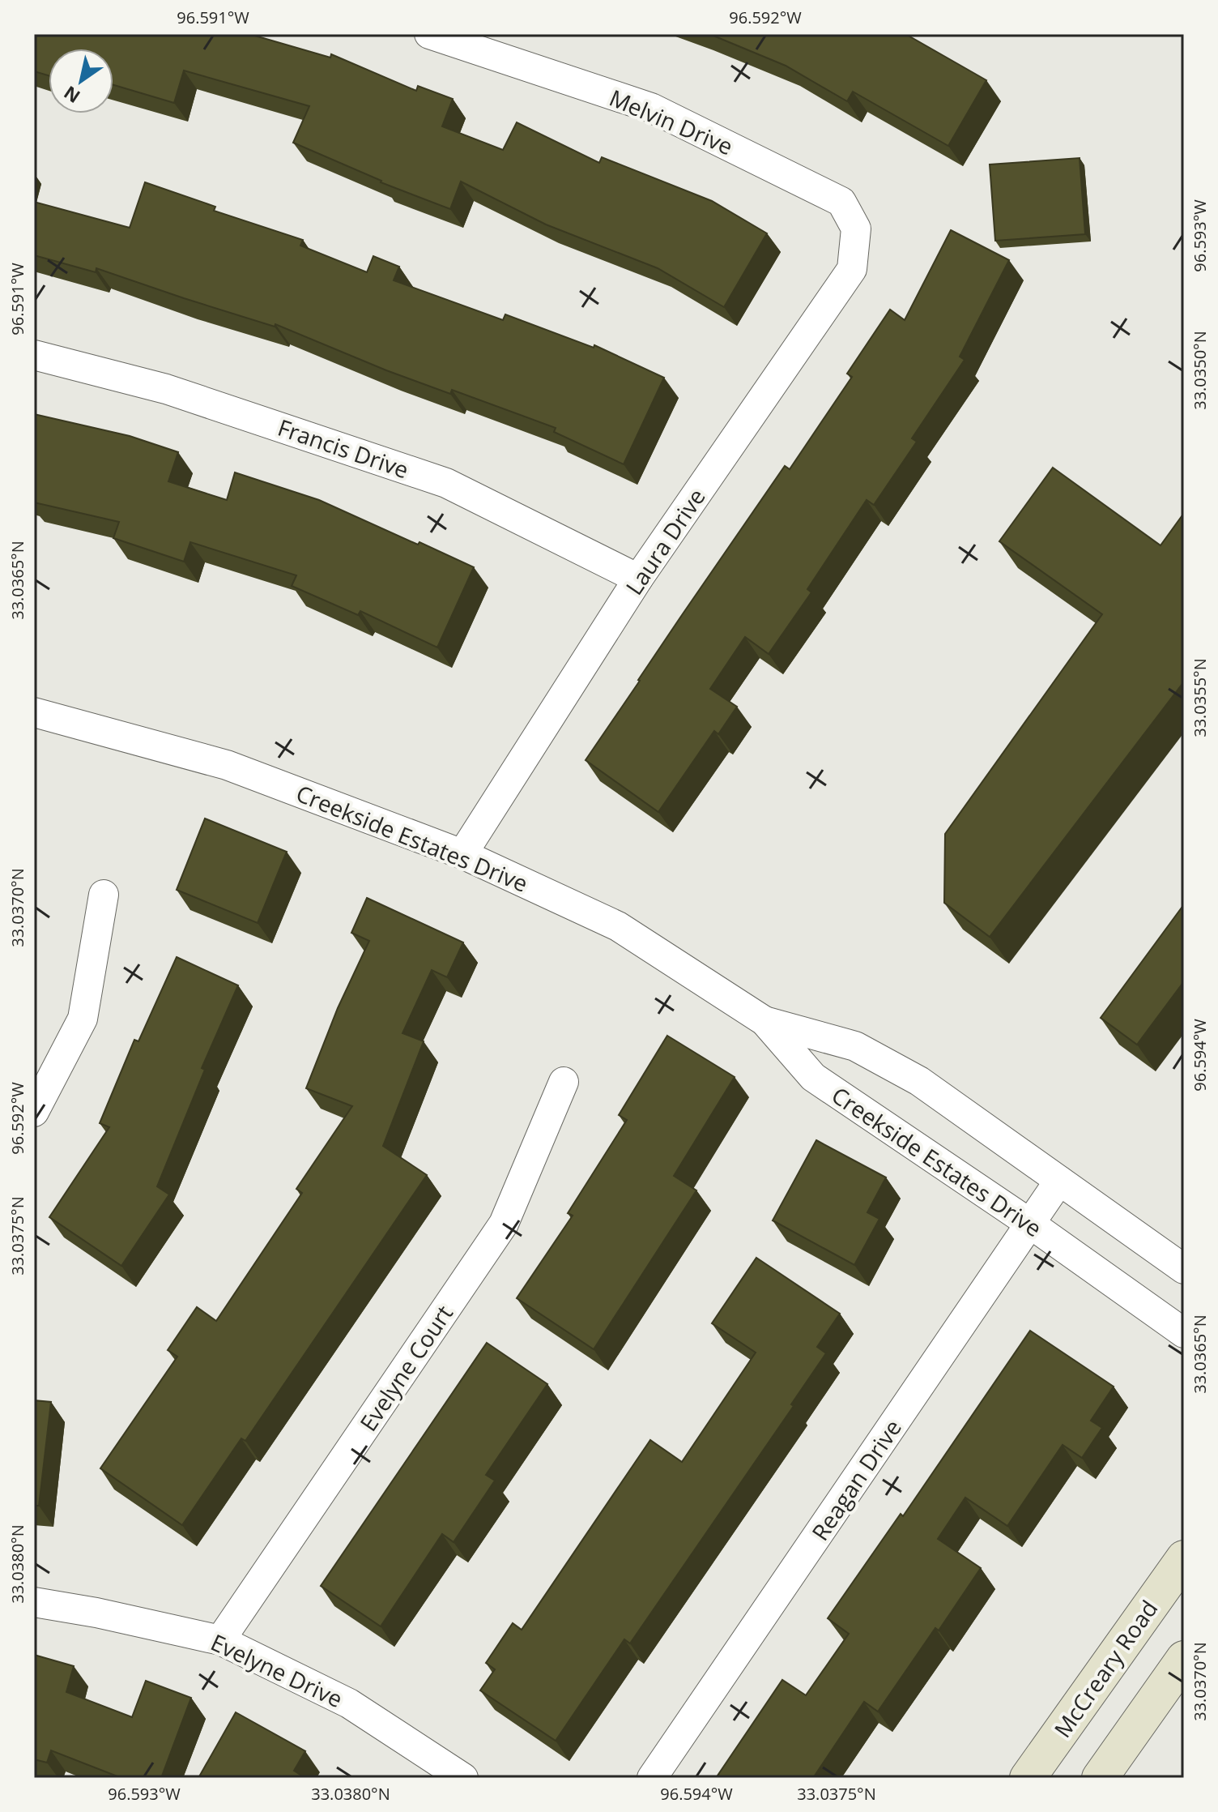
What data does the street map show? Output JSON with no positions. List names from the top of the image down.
{
  "streets": {
    "main road": ["McCreary Road"],
    "street": [
      "Melvin Drive",
      "Francis Drive",
      "Laura Drive",
      "Creekside Estates Drive",
      "Evelyne Court",
      "Reagan Drive",
      "Evelyne Drive"
    ]
  },
  "crossings": [
    ["Melvin Drive", "Laura Drive"],
    ["Francis Drive", "Laura Drive"],
    ["Laura Drive", "Creekside Estates Drive"],
    ["Creekside Estates Drive", "Reagan Drive"],
    ["Evelyne Court", "Evelyne Drive"]
  ],
  "north": "bottom left",
  "coordinates": [
    "96.591°W",
    "96.592°W",
    "96.593°W",
    "33.0350°N",
    "33.0365°N",
    "33.0355°N",
    "33.0370°N",
    "96.594°W",
    "33.0375°N",
    "33.0380°N"
  ]
}
